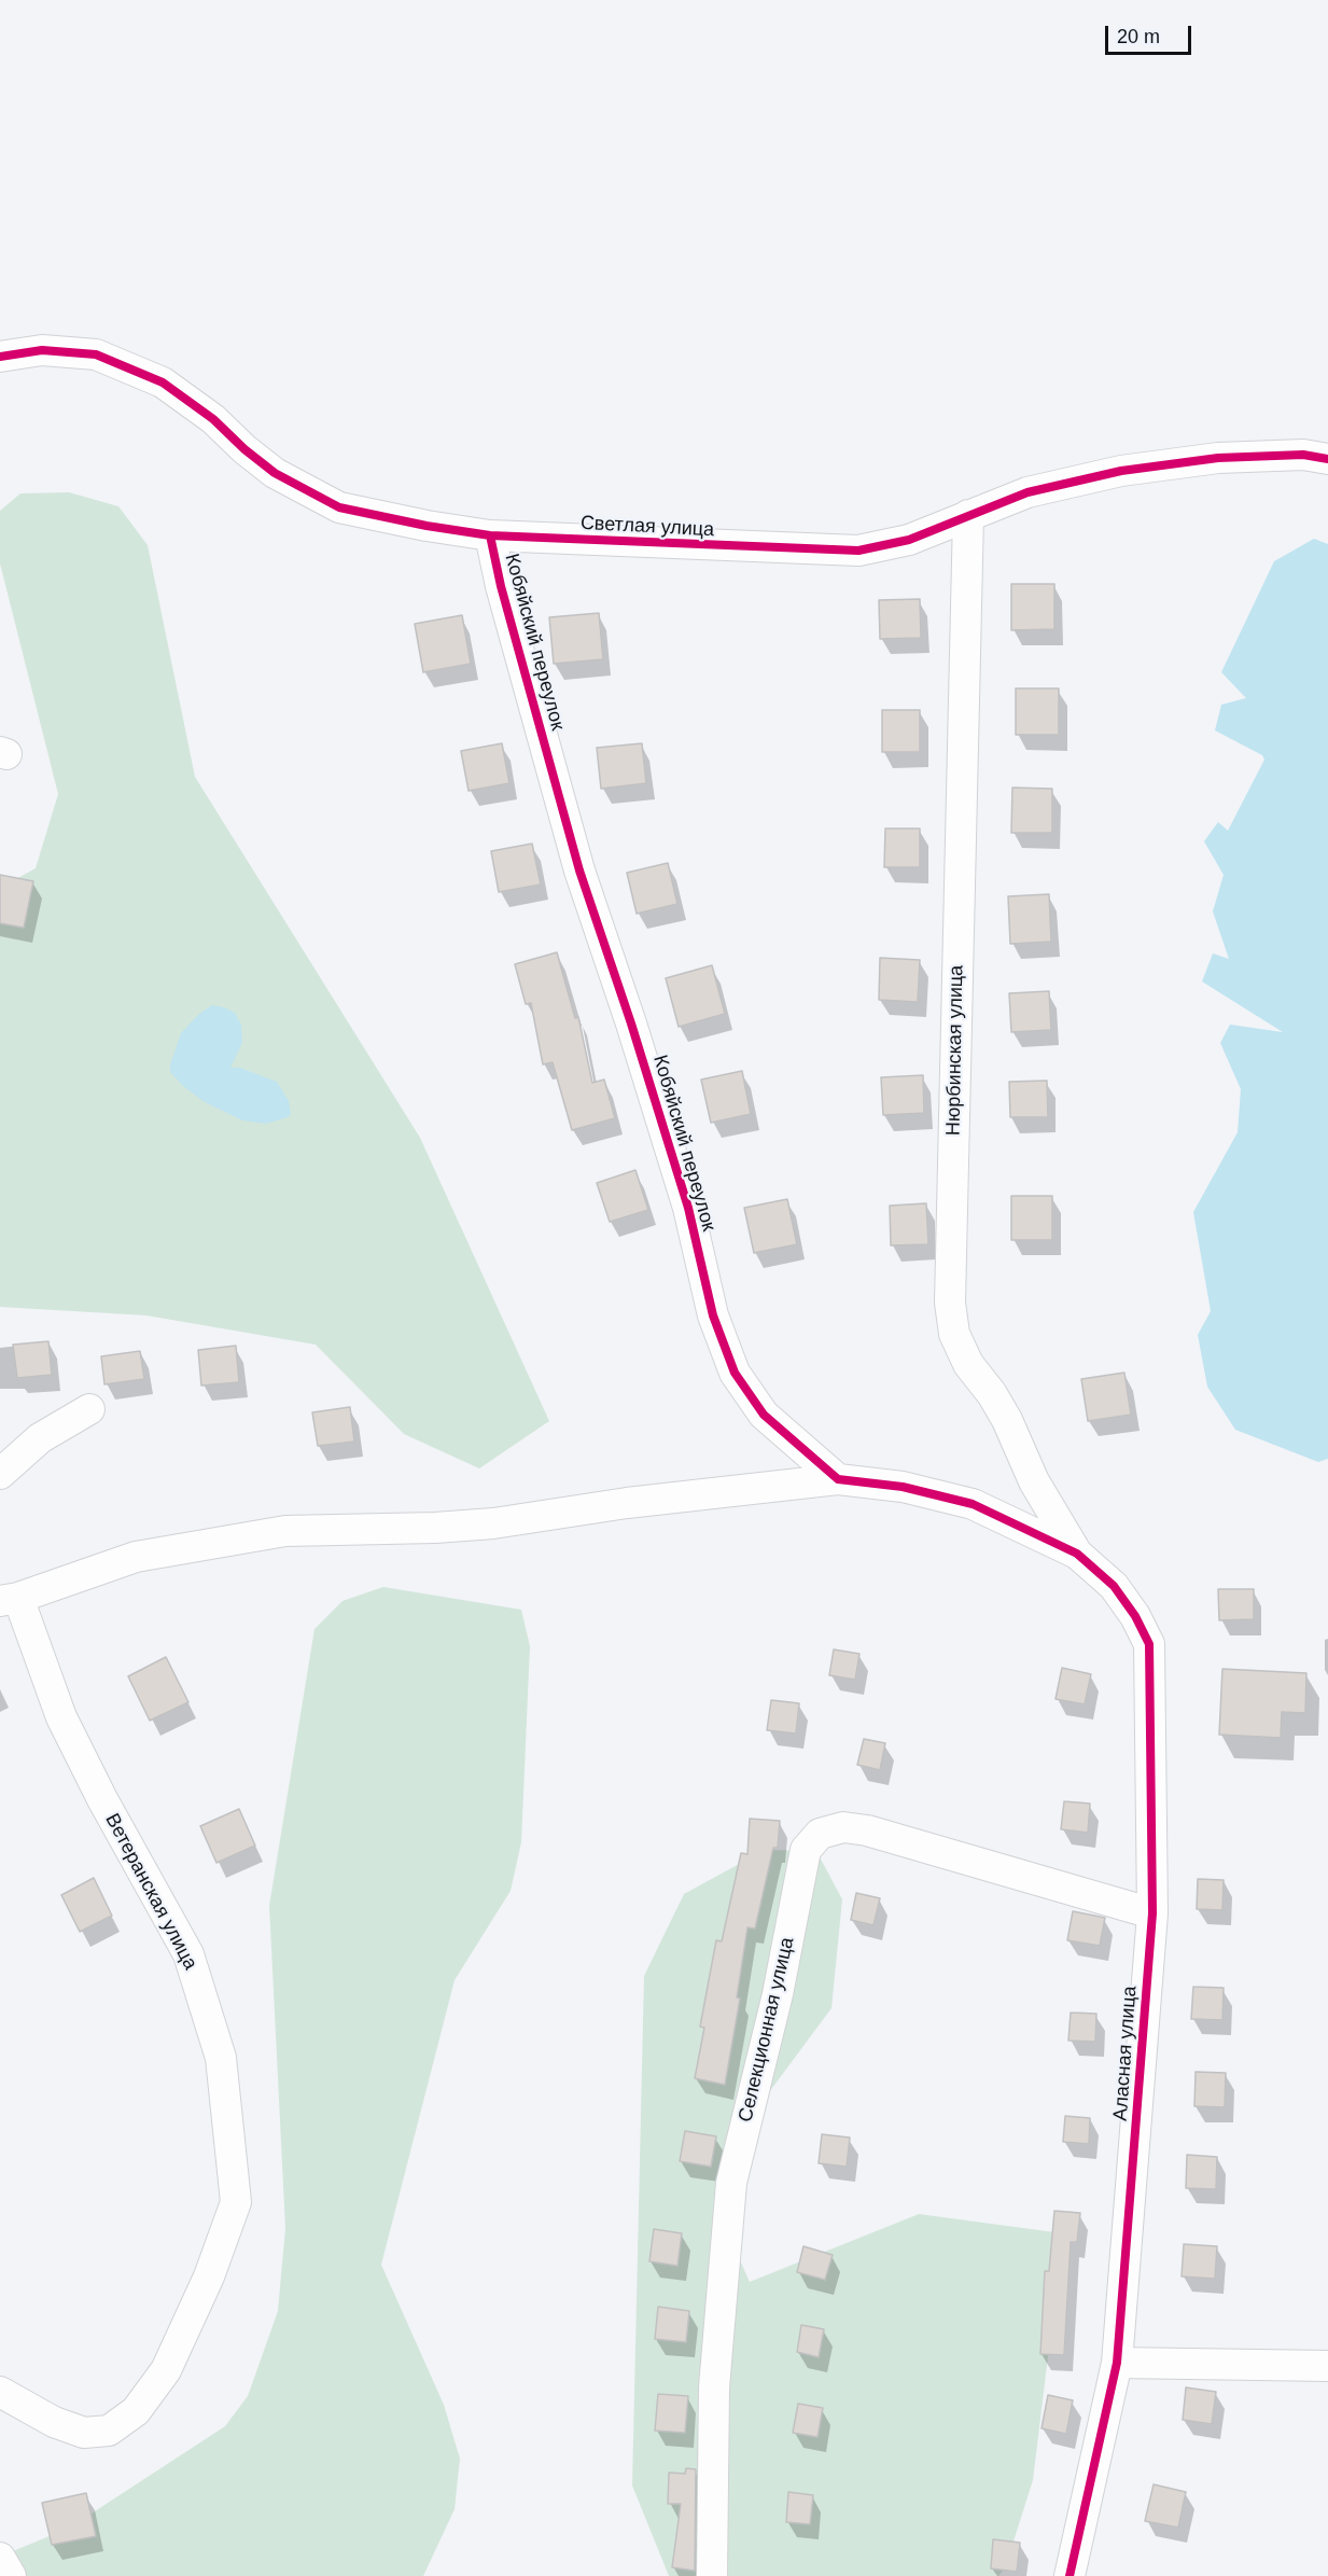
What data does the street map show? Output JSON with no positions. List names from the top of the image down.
{
  "streets": {
    "street": [
      "Светлая улица",
      "Кобяйский переулок",
      "Нюрбинская улица",
      "Ветеранская улица",
      "Селекционная улица",
      "Аласная улица"
    ]
  },
  "crossings": [
    ["Светлая улица", "Кобяйский переулок"],
    ["Светлая улица", "Нюрбинская улица"],
    ["Нюрбинская улица", "Аласная улица"],
    ["Селекционная улица", "Аласная улица"]
  ],
  "scale_bar": "20 m"
}
